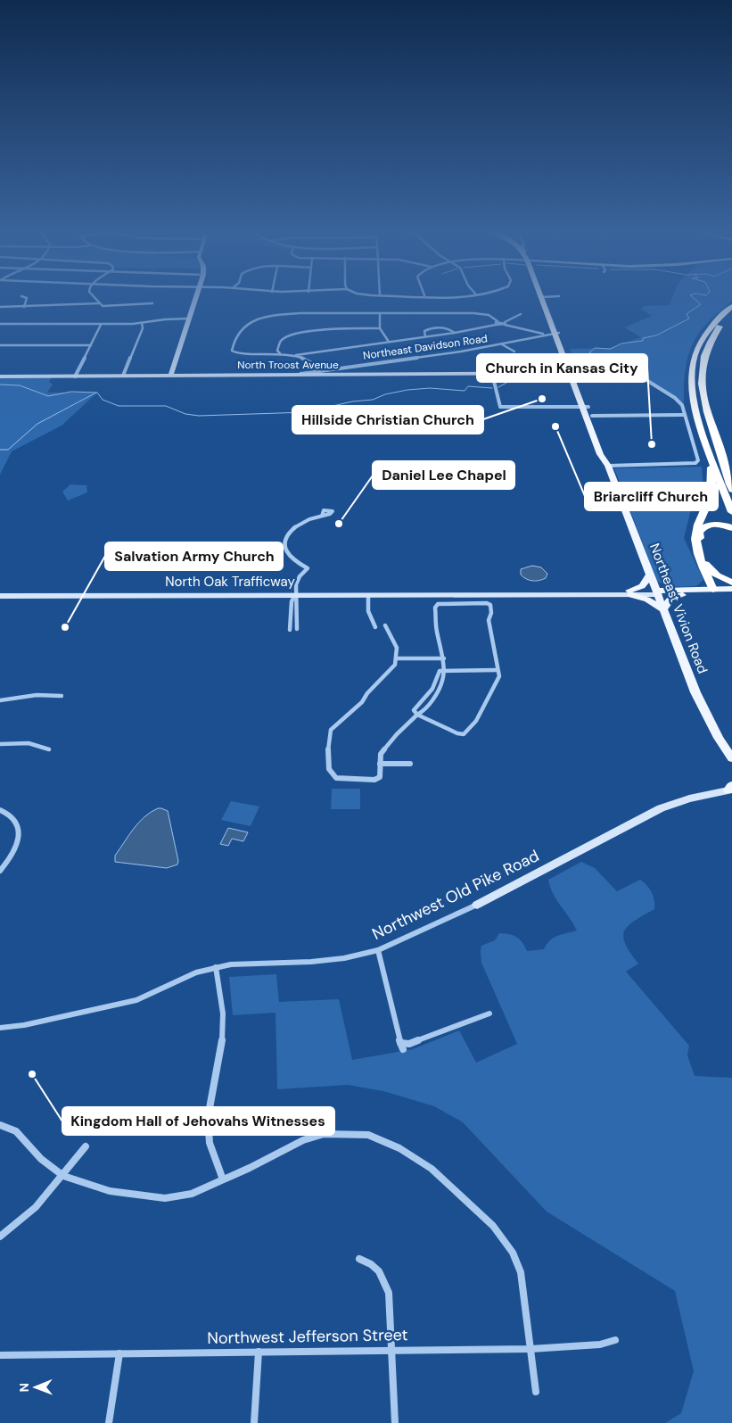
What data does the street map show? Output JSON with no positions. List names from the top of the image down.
{
  "streets": {
    "main road": ["North Oak Trafficway", "Northeast Vivion Road"],
    "street": [
      "Northeast Davidson Road",
      "North Troost Avenue",
      "Northwest Old Pike Road",
      "Northwest Jefferson Street"
    ]
  },
  "crossings": [
    ["Northeast Davidson Road", "North Troost Avenue"],
    ["Northeast Davidson Road", "Northeast Vivion Road"],
    ["North Troost Avenue", "Northeast Vivion Road"],
    ["North Oak Trafficway", "Northeast Vivion Road"]
  ],
  "places": [
    "Hillside Christian Church",
    "Briarcliff Church",
    "Church in Kansas City",
    "Daniel Lee Chapel",
    "Salvation Army Church",
    "Kingdom Hall of Jehovahs Witnesses"
  ],
  "north": "left"
}
